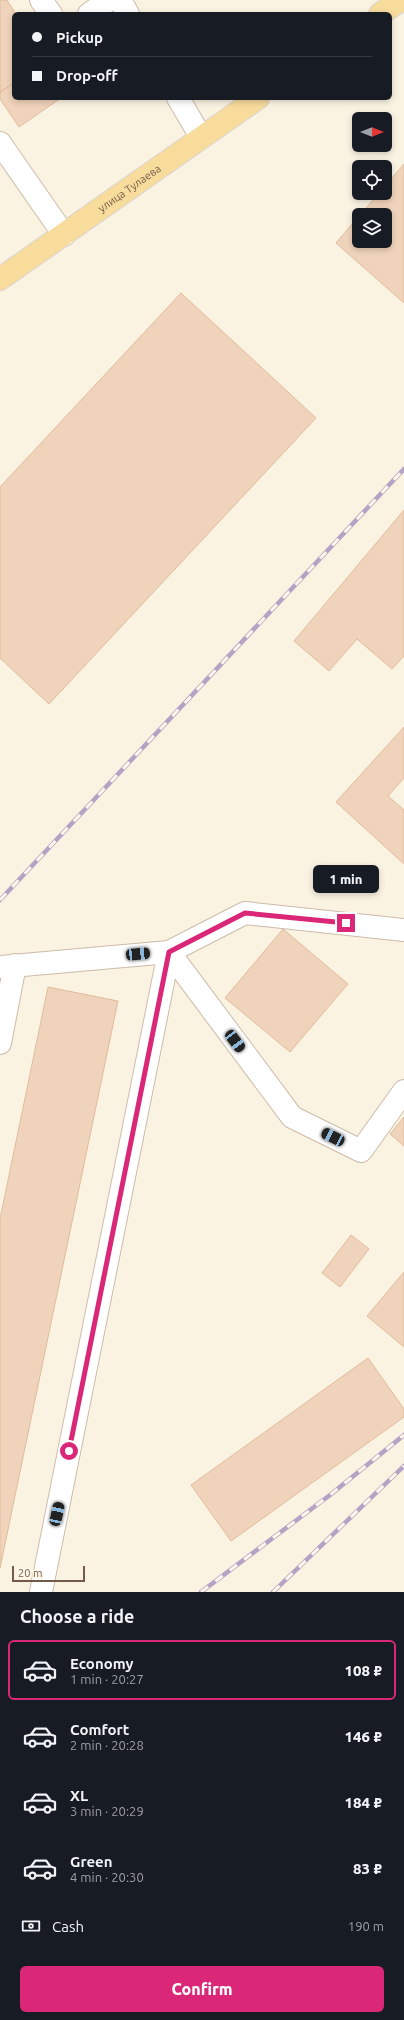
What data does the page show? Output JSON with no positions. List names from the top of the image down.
{
  "streets": {
    "main road": ["улица Тулаева"]
  },
  "scale_bar": "20 m",
  "north": "right",
  "page": {
    "banner": ["Pickup", "Drop-off"],
    "bubble": "1 min",
    "scale": "20 m",
    "heading": "Choose a ride",
    "list": [
      {
        "name": "Economy",
        "note": "1 min · 20:27",
        "value": "108 ₽"
      },
      {
        "name": "Comfort",
        "note": "2 min · 20:28",
        "value": "146 ₽"
      },
      {
        "name": "XL",
        "note": "3 min · 20:29",
        "value": "184 ₽"
      },
      {
        "name": "Green",
        "note": "4 min · 20:30",
        "value": "83 ₽"
      }
    ],
    "pay": ["Cash", "190 m"],
    "buttons": "Confirm"
  }
}
